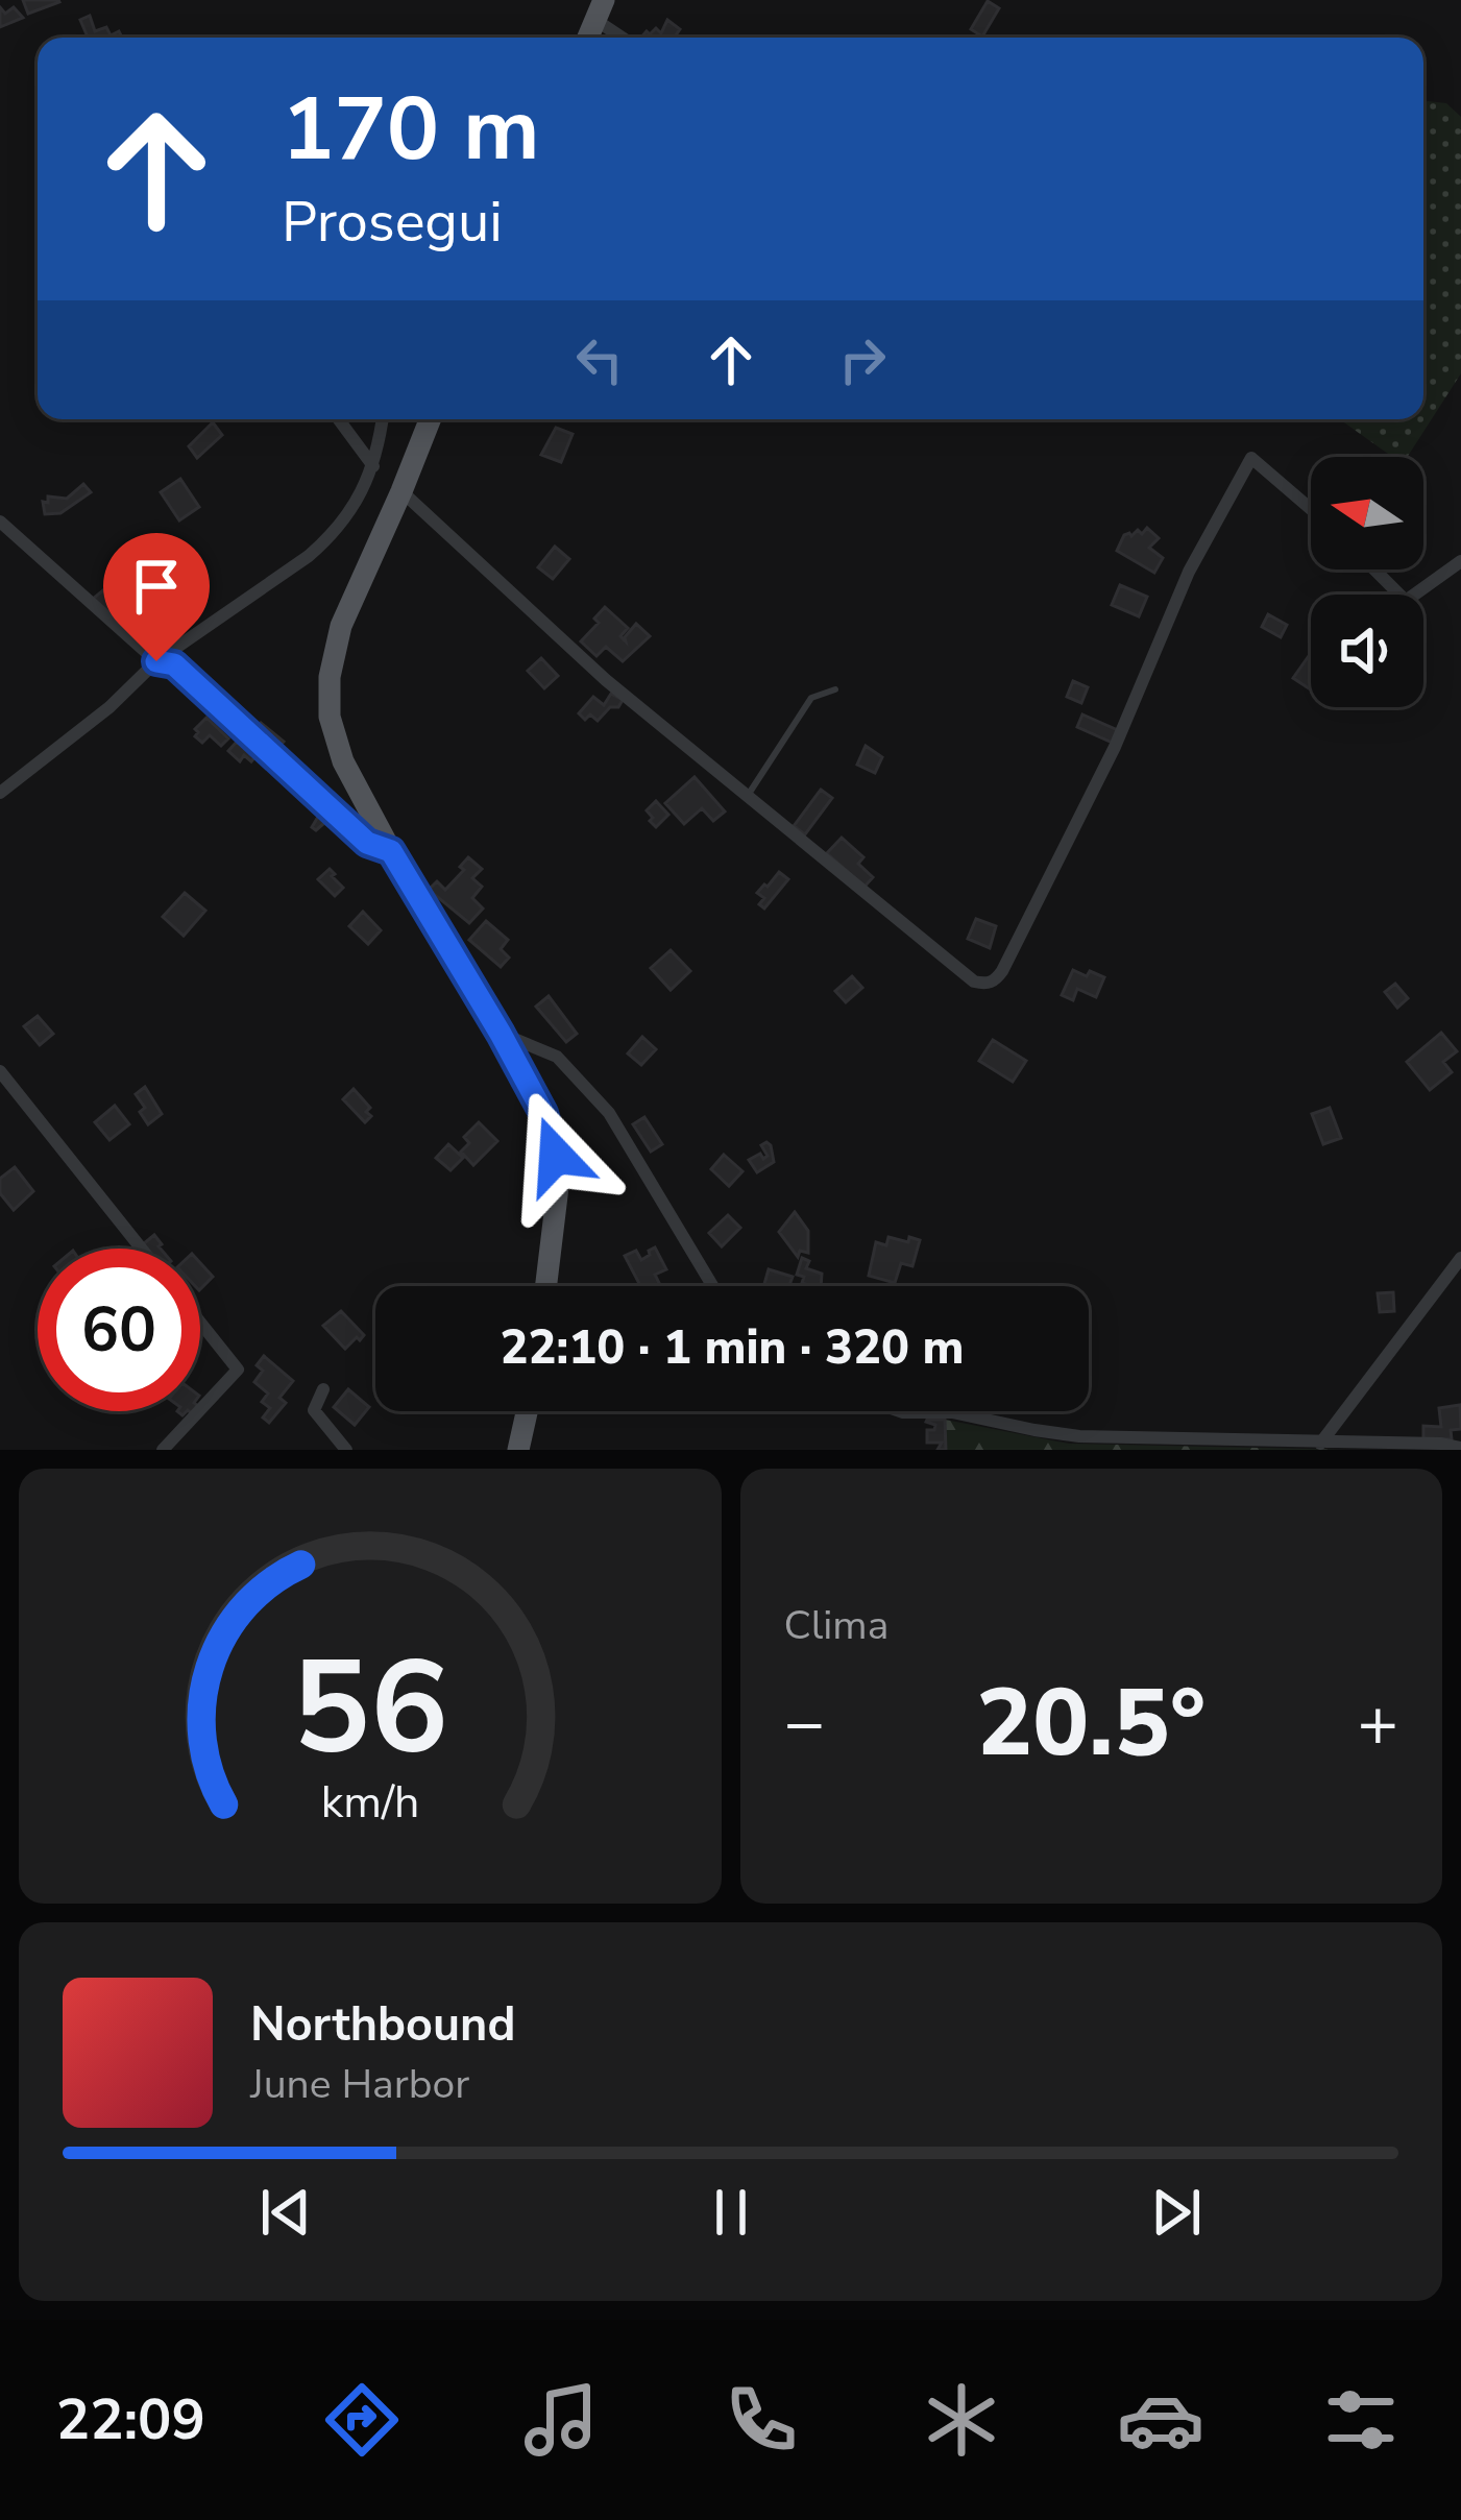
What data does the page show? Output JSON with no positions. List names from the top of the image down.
{
  "north": "left",
  "page": {
    "turn": ["170 m", "Prosegui"],
    "limit": "60",
    "trip": "22:10 · 1 min · 320 m",
    "tile": "Clima",
    "heat": ["−", "20.5°", "+"],
    "song": ["Northbound", "June Harbor"],
    "tabs": "22:09",
    "gauge": ["56", "km/h"]
  }
}
